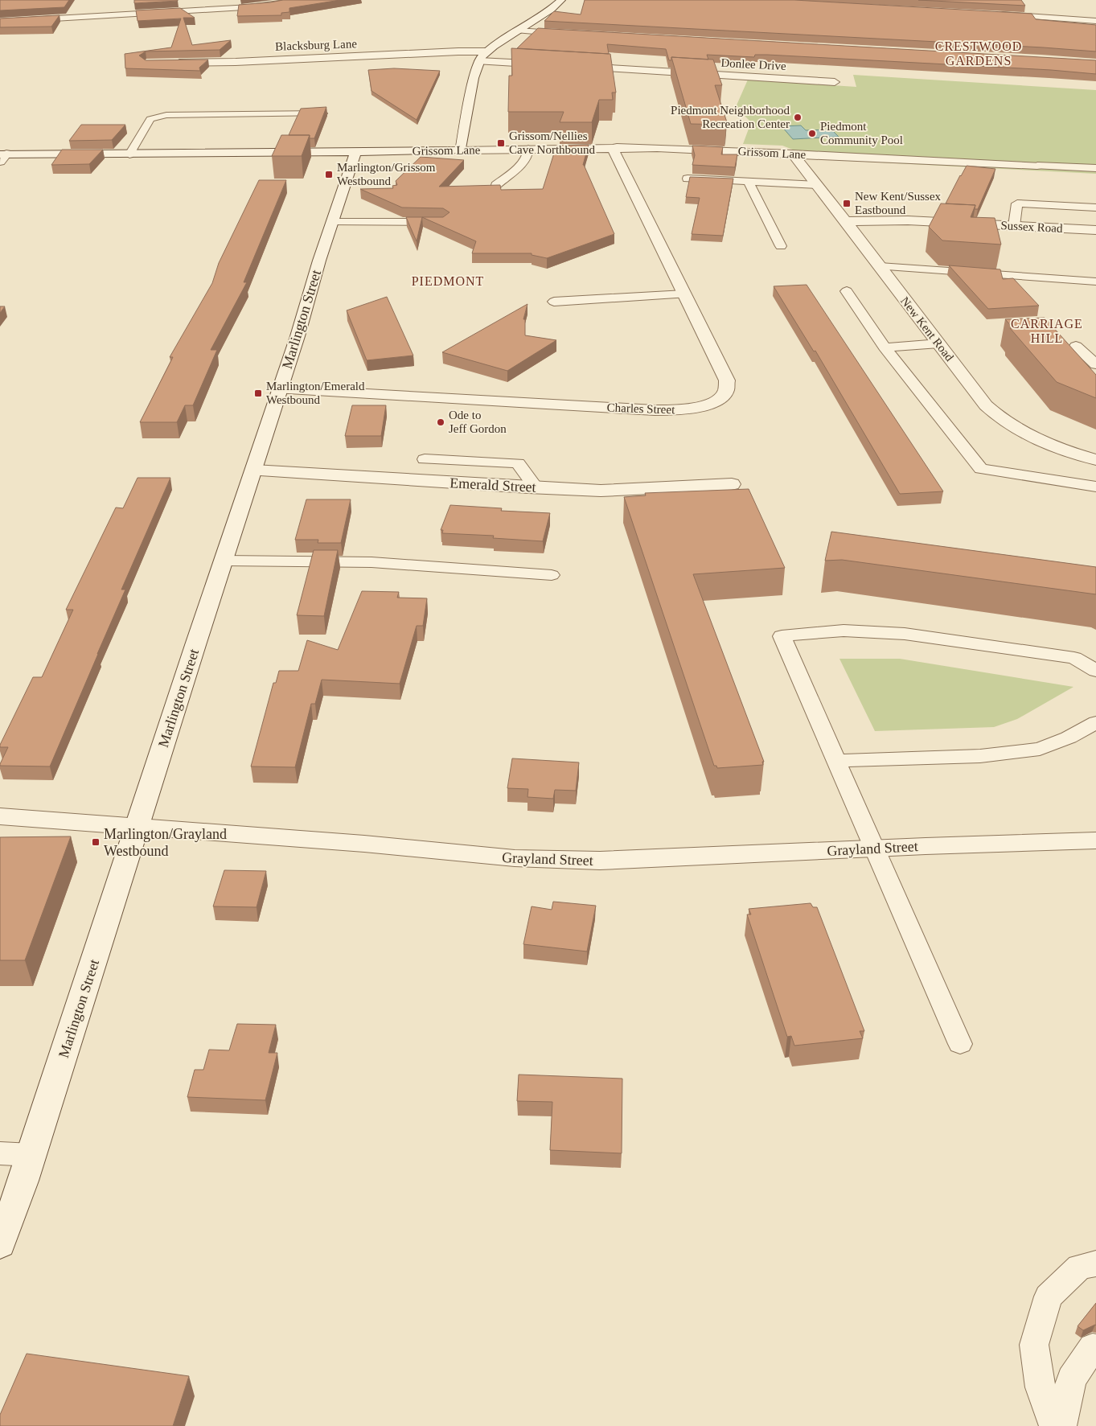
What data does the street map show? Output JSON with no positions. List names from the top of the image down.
{
  "streets": {
    "street": [
      "Blacksburg Lane",
      "Donlee Drive",
      "Grissom Lane",
      "Sussex Road",
      "Marlington Street",
      "New Kent Road",
      "Charles Street",
      "Emerald Street",
      "Grayland Street"
    ]
  },
  "crossings": [
    ["Grissom Lane", "Marlington Street"],
    ["Grissom Lane", "New Kent Road"],
    ["Grissom Lane", "Charles Street"],
    ["Sussex Road", "New Kent Road"],
    ["Marlington Street", "Charles Street"],
    ["Marlington Street", "Emerald Street"],
    ["Marlington Street", "Grayland Street"]
  ],
  "districts": ["CRESTWOOD GARDENS", "PIEDMONT", "CARRIAGE HILL"],
  "places": {
    "other": ["Piedmont Neighborhood Recreation Center", "Piedmont Community Pool", "Ode to Jeff Gordon"],
    "transit": [
      "Grissom/Nellies Cave Northbound",
      "Marlington/Grissom Westbound",
      "New Kent/Sussex Eastbound",
      "Marlington/Emerald Westbound",
      "Marlington/Grayland Westbound"
    ]
  }
}
